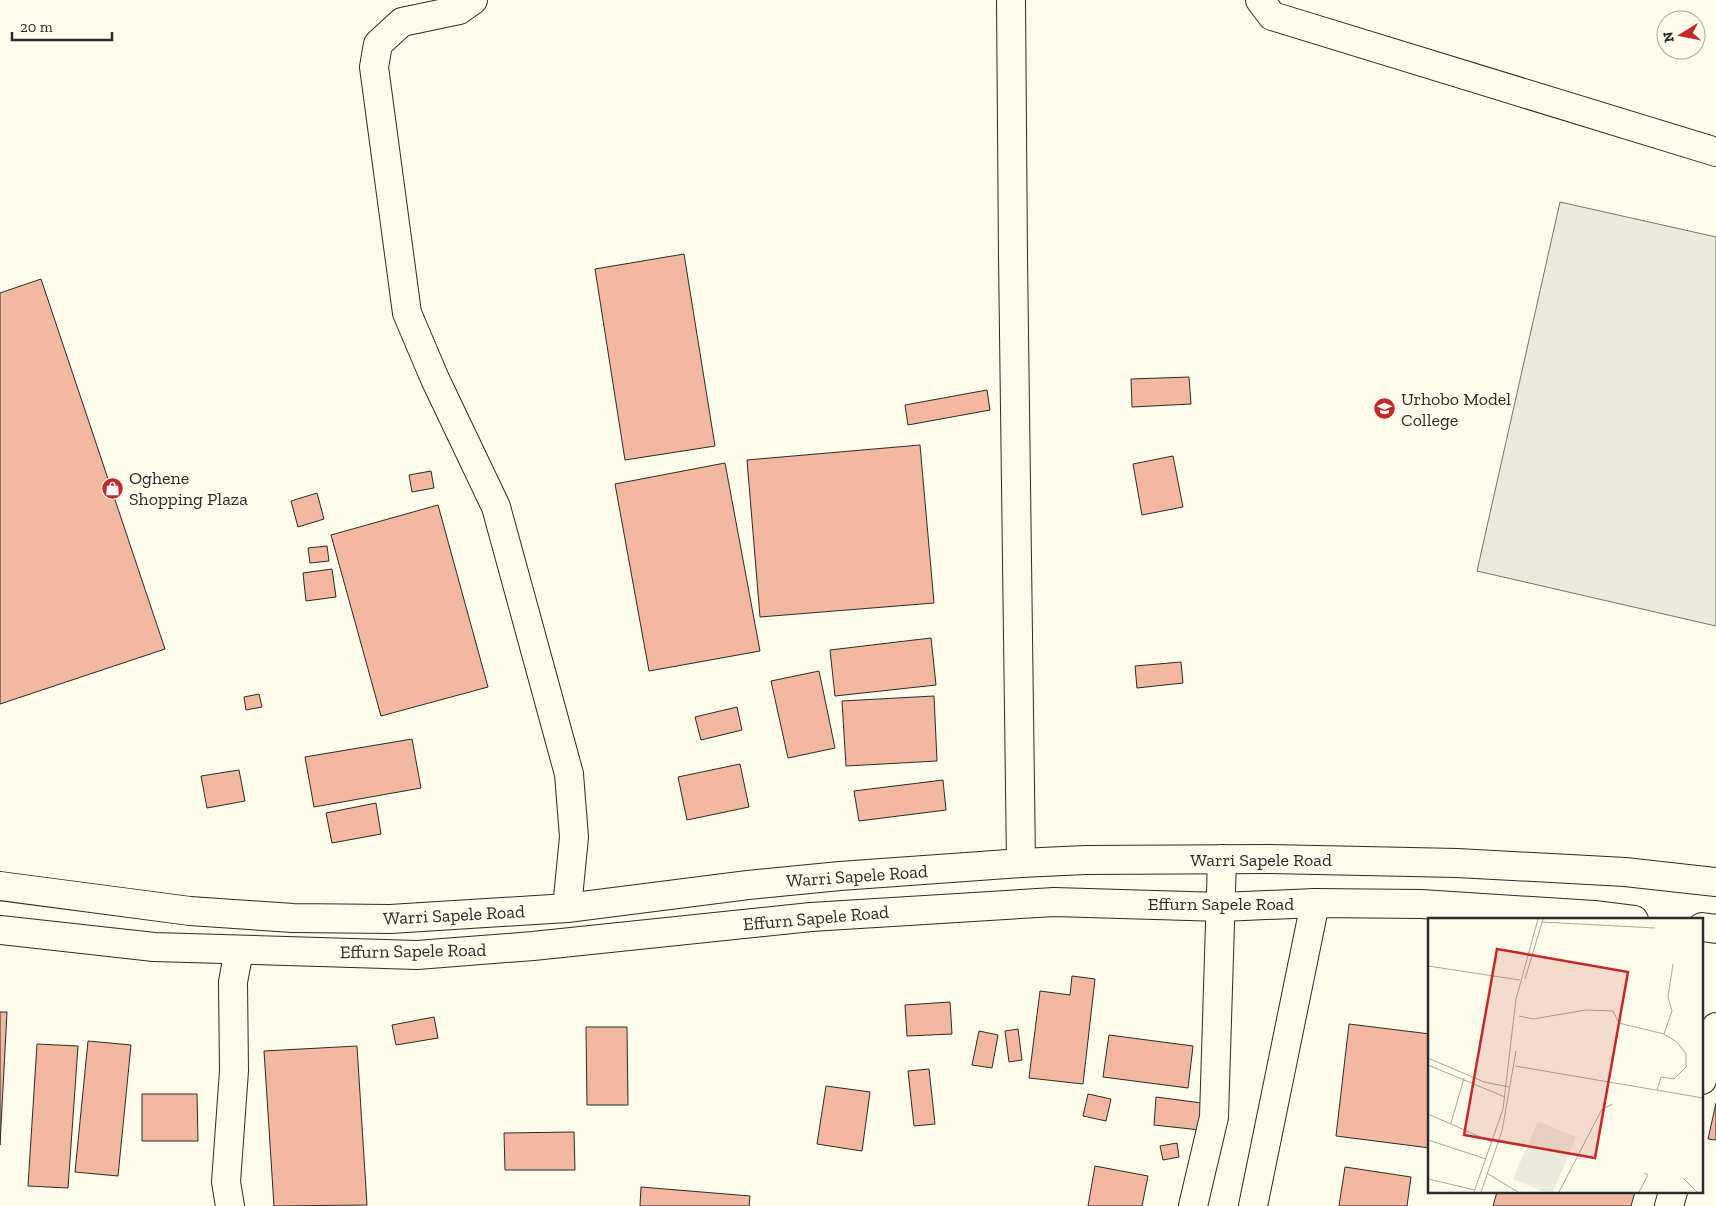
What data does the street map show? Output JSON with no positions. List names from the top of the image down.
{
  "streets": {
    "main road": ["Warri Sapele Road", "Effurn Sapele Road"]
  },
  "places": {
    "school or university": ["Urhobo Model College"],
    "shop": ["Oghene Shopping Plaza"]
  },
  "scale_bar": "20 m",
  "north": "left"
}
